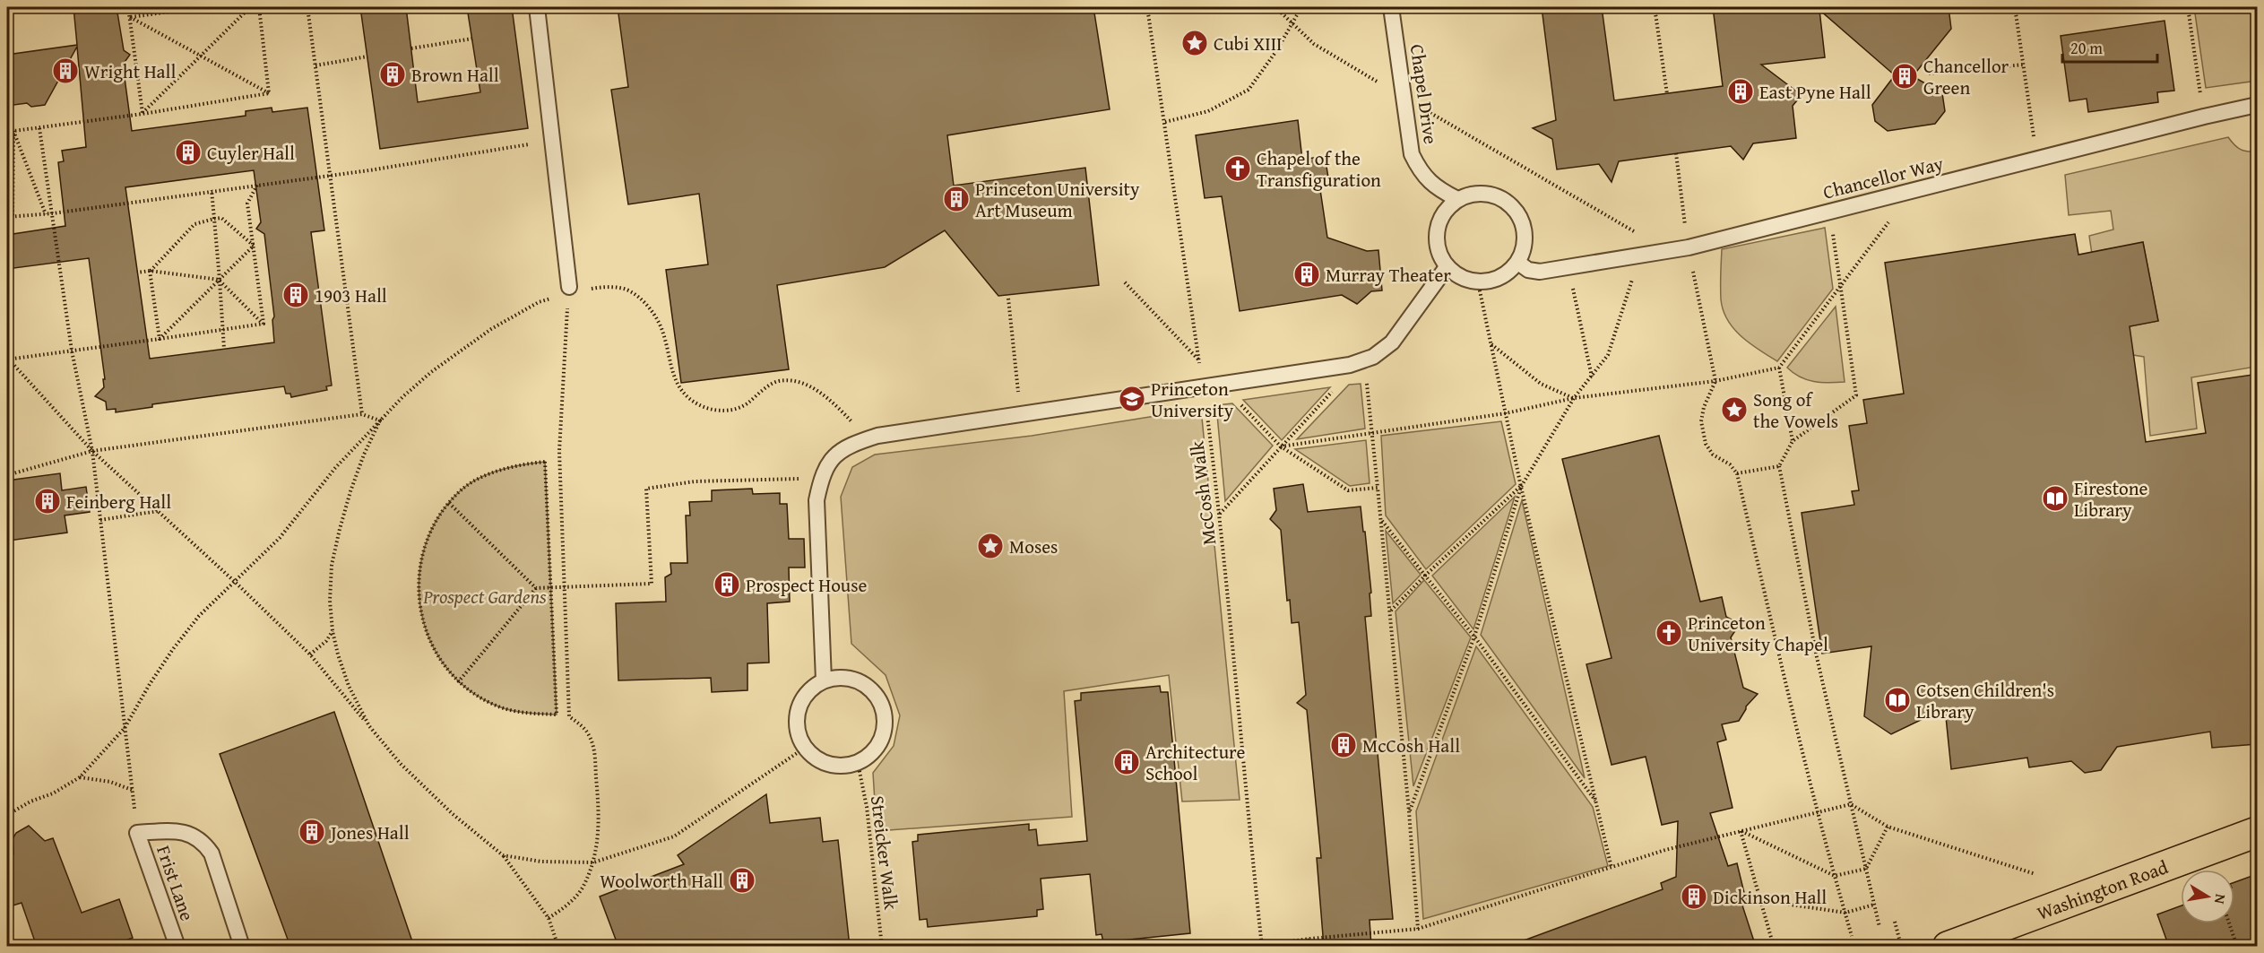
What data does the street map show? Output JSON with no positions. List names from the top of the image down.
{
  "streets": {
    "main road": ["Washington Road"],
    "lane": ["Chapel Drive", "Chancellor Way", "Frist Lane"],
    "path": ["McCosh Walk", "Streicker Walk"]
  },
  "crossings": [
    ["Chapel Drive", "Chancellor Way"]
  ],
  "parks": ["Prospect Gardens"],
  "places": {
    "place": ["Cubi XIII", "Song of the Vowels", "Moses"],
    "building": [
      "Wright Hall",
      "Brown Hall",
      "Chancellor Green",
      "East Pyne Hall",
      "Cuyler Hall",
      "Princeton University Art Museum",
      "Murray Theater",
      "1903 Hall",
      "Feinberg Hall",
      "Prospect House",
      "McCosh Hall",
      "Architecture School",
      "Jones Hall",
      "Woolworth Hall",
      "Dickinson Hall"
    ],
    "church": ["Chapel of the Transfiguration", "Princeton University Chapel"],
    "school or university": ["Princeton University"],
    "library": ["Firestone Library", "Cotsen Children's Library"]
  },
  "scale_bar": "20 m",
  "north": "right"
}
